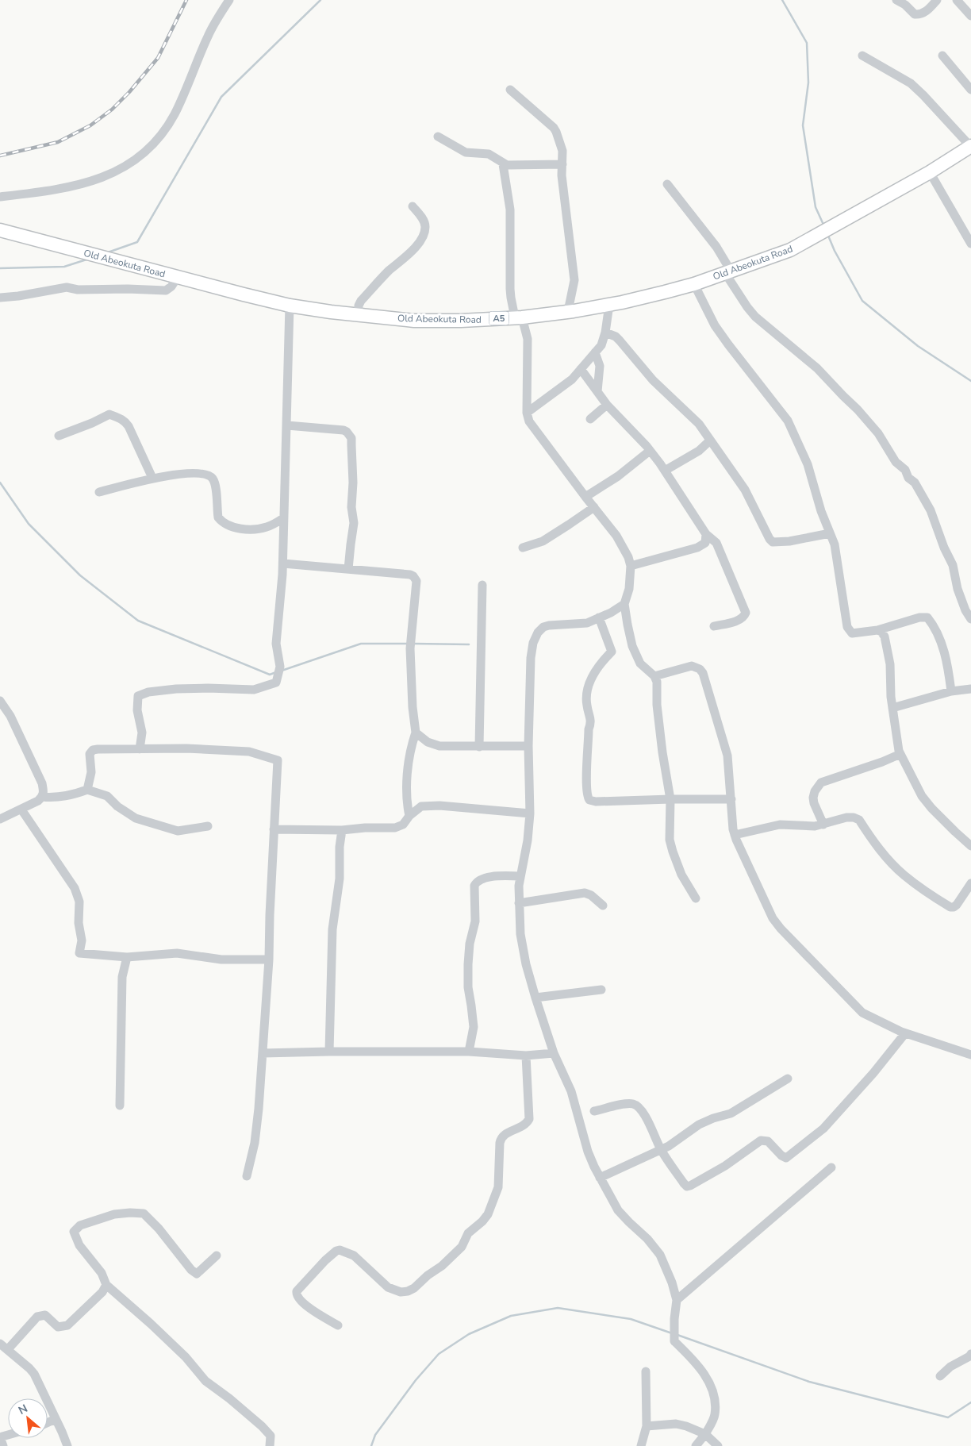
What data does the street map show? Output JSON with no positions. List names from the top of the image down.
{
  "streets": {
    "highway": ["Old Abeokuta Road", "A5"]
  },
  "north": "top left"
}
